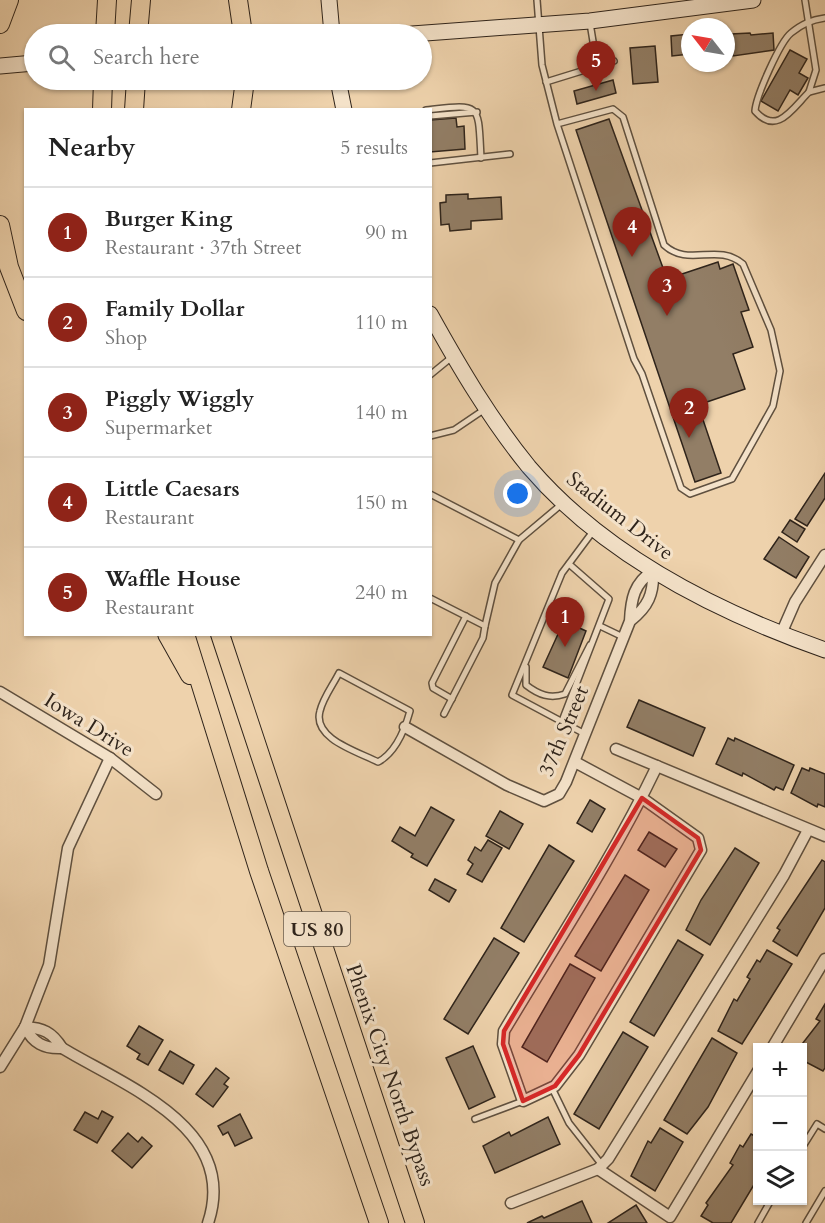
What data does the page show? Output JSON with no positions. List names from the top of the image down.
{
  "streets": {
    "highway": ["US 80", "Phenix City North Bypass"],
    "street": ["Stadium Drive", "Iowa Drive", "37th Street"]
  },
  "crossings": [
    ["Stadium Drive", "37th Street"]
  ],
  "north": "top left",
  "page": {
    "search": "Search here",
    "pins": [
      "5",
      "4",
      "3",
      "2",
      "1"
    ],
    "heading": ["Nearby", "5 results"],
    "list": [
      {
        "mark": "1",
        "name": "Burger King",
        "note": "Restaurant · 37th Street",
        "value": "90 m"
      },
      {
        "mark": "2",
        "name": "Family Dollar",
        "note": "Shop",
        "value": "110 m"
      },
      {
        "mark": "3",
        "name": "Piggly Wiggly",
        "note": "Supermarket",
        "value": "140 m"
      },
      {
        "mark": "4",
        "name": "Little Caesars",
        "note": "Restaurant",
        "value": "150 m"
      },
      {
        "mark": "5",
        "name": "Waffle House",
        "note": "Restaurant",
        "value": "240 m"
      }
    ],
    "map_buttons": ["+", "−"]
  }
}
